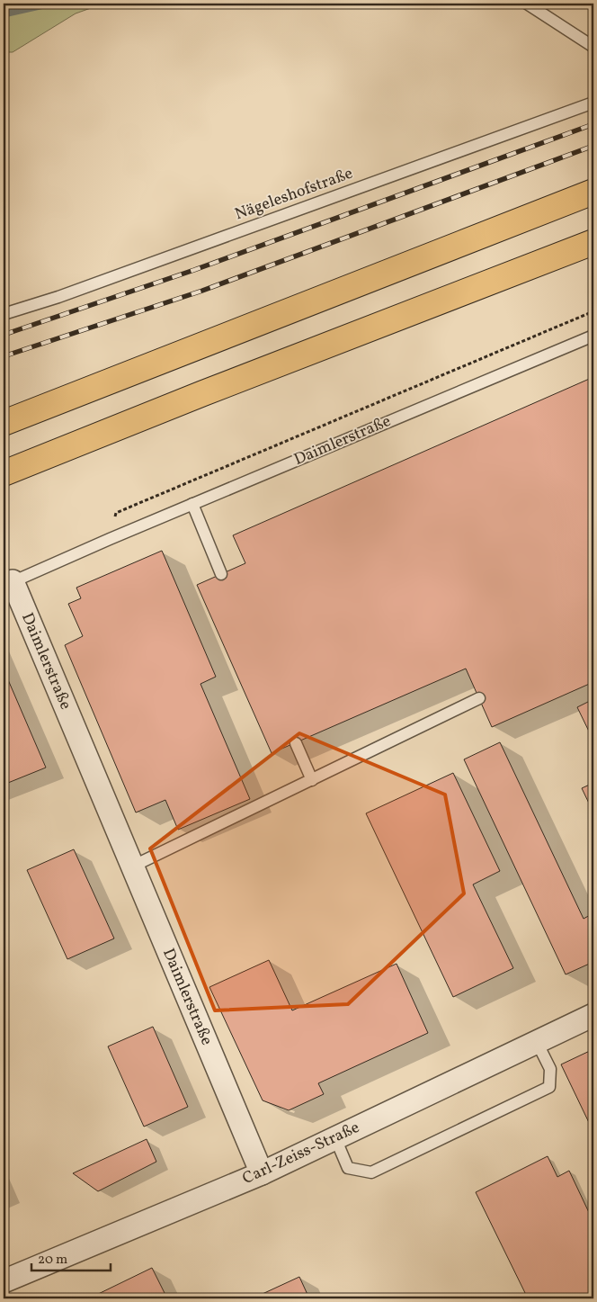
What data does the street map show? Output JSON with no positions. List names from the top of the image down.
{
  "streets": {
    "street": ["Daimlerstraße", "Carl-Zeiss-Straße"],
    "lane": ["Nägeleshofstraße"]
  },
  "crossings": [
    ["Daimlerstraße", "Carl-Zeiss-Straße"]
  ],
  "scale_bar": "20 m"
}
